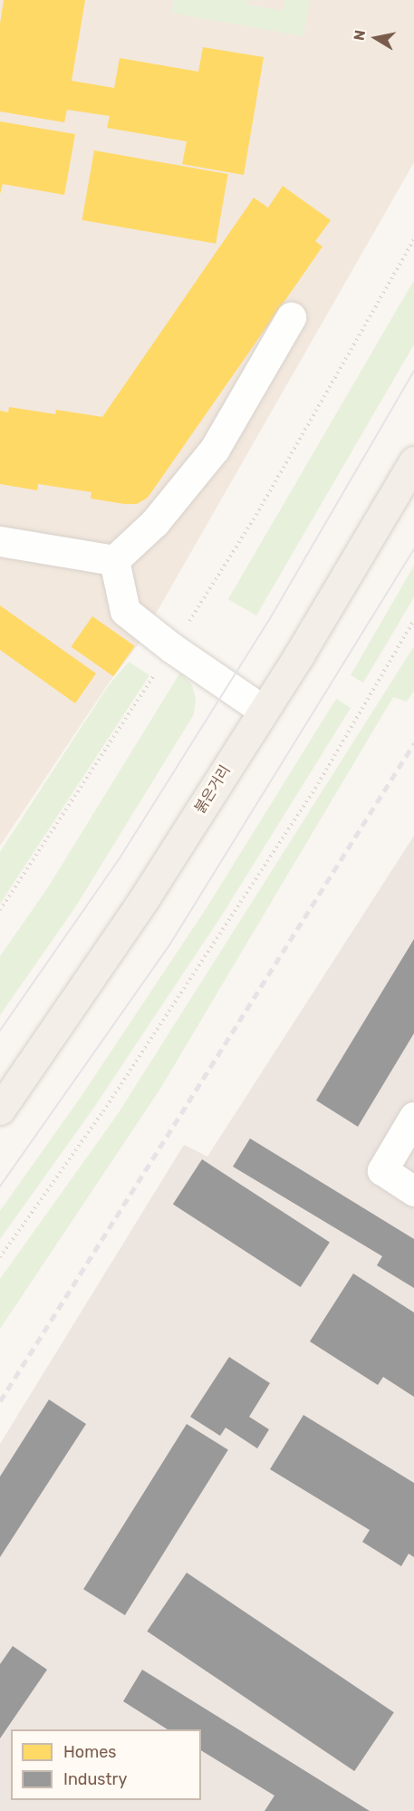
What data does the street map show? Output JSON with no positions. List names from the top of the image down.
{
  "streets": {
    "main road": ["붉은거리"]
  },
  "legend": ["Homes", "Industry"],
  "north": "left"
}
